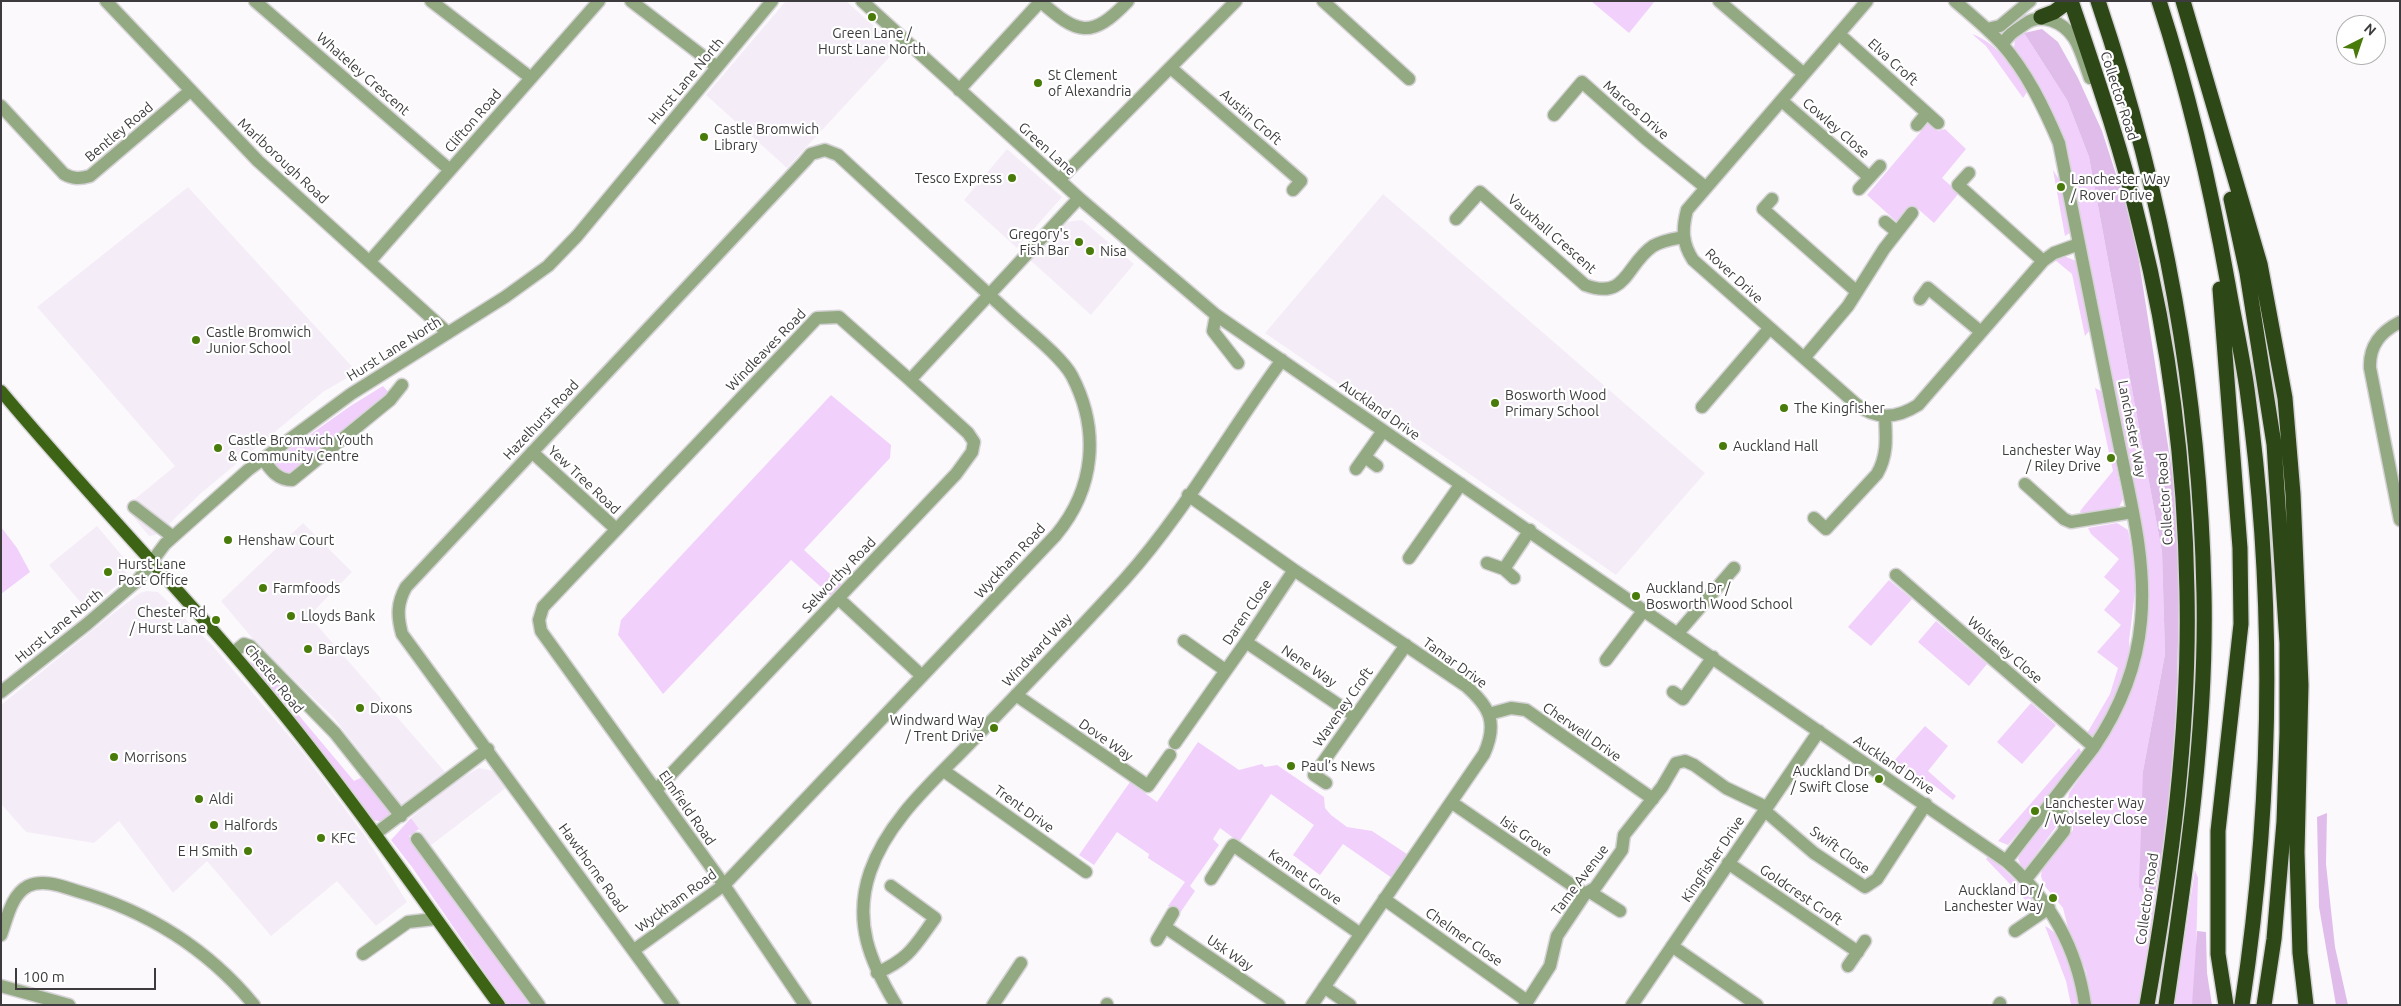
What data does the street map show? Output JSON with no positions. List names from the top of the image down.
{
  "streets": {
    "highway": ["Collector Road"],
    "main road": ["Chester Road"],
    "street": [
      "Elva Croft",
      "Whateley Crescent",
      "Hurst Lane North",
      "Marcos Drive",
      "Austin Croft",
      "Clifton Road",
      "Cowley Close",
      "Bentley Road",
      "Green Lane",
      "Marlborough Road",
      "Vauxhall Crescent",
      "Rover Drive",
      "Windleaves Road",
      "Auckland Drive",
      "Hazelhurst Road",
      "Lanchester Way",
      "Yew Tree Road",
      "Wyckham Road",
      "Selworthy Road",
      "Daren Close",
      "Windward Way",
      "Wolseley Close",
      "Tamar Drive",
      "Nene Way",
      "Waveney Croft",
      "Cherwell Drive",
      "Dove Way",
      "Elmfield Road",
      "Trent Drive",
      "Isis Grove",
      "Swift Close",
      "Kingfisher Drive",
      "Hawthorne Road",
      "Kennet Grove",
      "Tame Avenue",
      "Goldcrest Croft",
      "Chelmer Close",
      "Usk Way"
    ]
  },
  "crossings": [
    ["Elva Croft", "Rover Drive"],
    ["Whateley Crescent", "Clifton Road"],
    ["Hurst Lane North", "Marlborough Road"],
    ["Hurst Lane North", "Chester Road"],
    ["Marcos Drive", "Rover Drive"],
    ["Clifton Road", "Marlborough Road"],
    ["Cowley Close", "Rover Drive"],
    ["Bentley Road", "Marlborough Road"],
    ["Green Lane", "Auckland Drive"],
    ["Green Lane", "Windward Way"],
    ["Vauxhall Crescent", "Rover Drive"],
    ["Windleaves Road", "Yew Tree Road"],
    ["Windleaves Road", "Selworthy Road"],
    ["Windleaves Road", "Elmfield Road"],
    ["Auckland Drive", "Lanchester Way"],
    ["Auckland Drive", "Windward Way"],
    ["Auckland Drive", "Swift Close"],
    ["Auckland Drive", "Kingfisher Drive"],
    ["Hazelhurst Road", "Yew Tree Road"],
    ["Hazelhurst Road", "Wyckham Road"],
    ["Hazelhurst Road", "Hawthorne Road"],
    ["Lanchester Way", "Wolseley Close"],
    ["Wyckham Road", "Elmfield Road"],
    ["Wyckham Road", "Hawthorne Road"],
    ["Selworthy Road", "Elmfield Road"],
    ["Daren Close", "Tamar Drive"],
    ["Daren Close", "Nene Way"],
    ["Daren Close", "Dove Way"],
    ["Windward Way", "Tamar Drive"],
    ["Windward Way", "Dove Way"],
    ["Windward Way", "Trent Drive"],
    ["Tamar Drive", "Waveney Croft"],
    ["Tamar Drive", "Cherwell Drive"],
    ["Nene Way", "Waveney Croft"],
    ["Cherwell Drive", "Tame Avenue"],
    ["Isis Grove", "Tame Avenue"],
    ["Swift Close", "Kingfisher Drive"],
    ["Swift Close", "Tame Avenue"],
    ["Kingfisher Drive", "Tame Avenue"],
    ["Kingfisher Drive", "Goldcrest Croft"],
    ["Tame Avenue", "Chelmer Close"]
  ],
  "places": [
    "Green Lane / Hurst Lane North",
    "St Clement of Alexandria",
    "Castle Bromwich Library",
    "Tesco Express",
    "Lanchester Way / Rover Drive",
    "Gregory's Fish Bar",
    "Nisa",
    "Castle Bromwich Junior School",
    "Bosworth Wood Primary School",
    "The Kingfisher",
    "Auckland Hall",
    "Castle Bromwich Youth & Community Centre",
    "Lanchester Way / Riley Drive",
    "Henshaw Court",
    "Hurst Lane Post Office",
    "Farmfoods",
    "Auckland Dr / Bosworth Wood School",
    "Lloyds Bank",
    "Chester Rd / Hurst Lane",
    "Barclays",
    "Dixons",
    "Windward Way / Trent Drive",
    "Morrisons",
    "Paul’s News",
    "Auckland Dr / Swift Close",
    "Aldi",
    "Lanchester Way / Wolseley Close",
    "Halfords",
    "KFC",
    "E H Smith",
    "Auckland Dr / Lanchester Way"
  ],
  "scale_bar": "100 m",
  "north": "top right"
}
